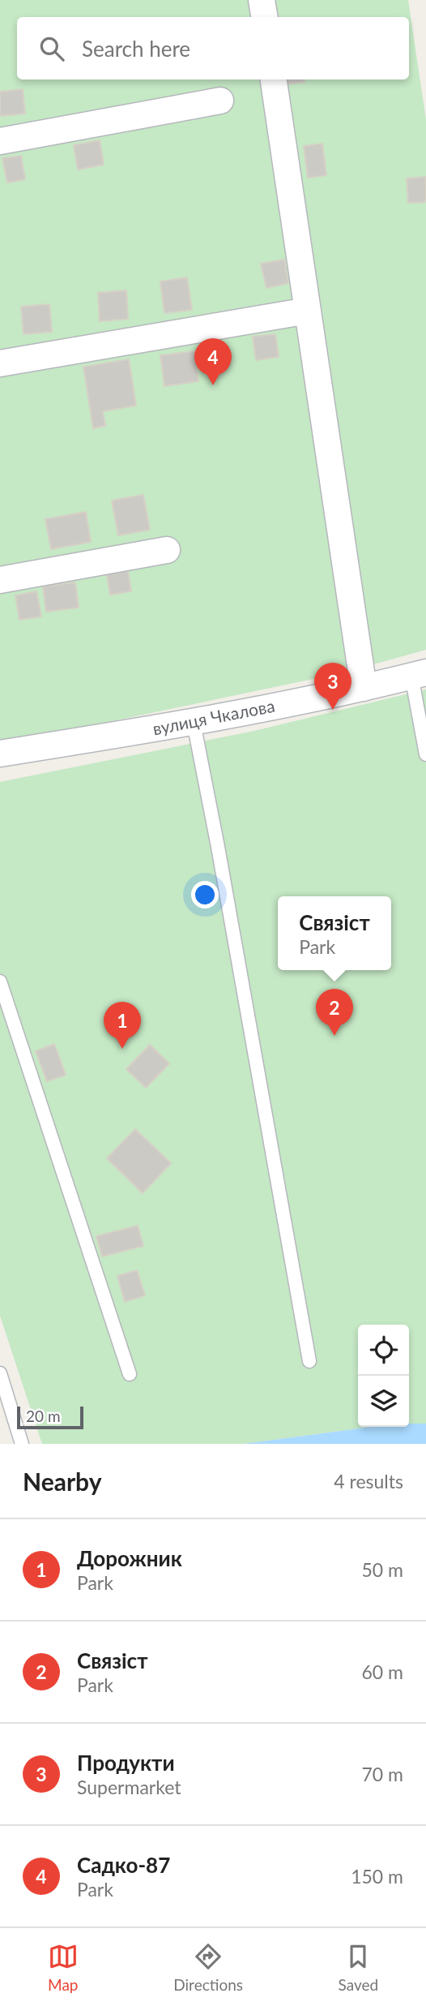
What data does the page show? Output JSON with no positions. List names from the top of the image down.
{
  "streets": {
    "street": ["вулиця Чкалова"]
  },
  "scale_bar": "20 m",
  "page": {
    "search": "Search here",
    "pins": [
      "4",
      "3",
      "2",
      "1"
    ],
    "popup": ["Связіст", "Park"],
    "scale": "20 m",
    "heading": ["Nearby", "4 results"],
    "list": [
      {
        "mark": "1",
        "name": "Дорожник",
        "note": "Park",
        "value": "50 m"
      },
      {
        "mark": "2",
        "name": "Связіст",
        "note": "Park",
        "value": "60 m"
      },
      {
        "mark": "3",
        "name": "Продукти",
        "note": "Supermarket",
        "value": "70 m"
      },
      {
        "mark": "4",
        "name": "Садко-87",
        "note": "Park",
        "value": "150 m"
      }
    ],
    "nav": ["Map", "Directions", "Saved"]
  }
}
